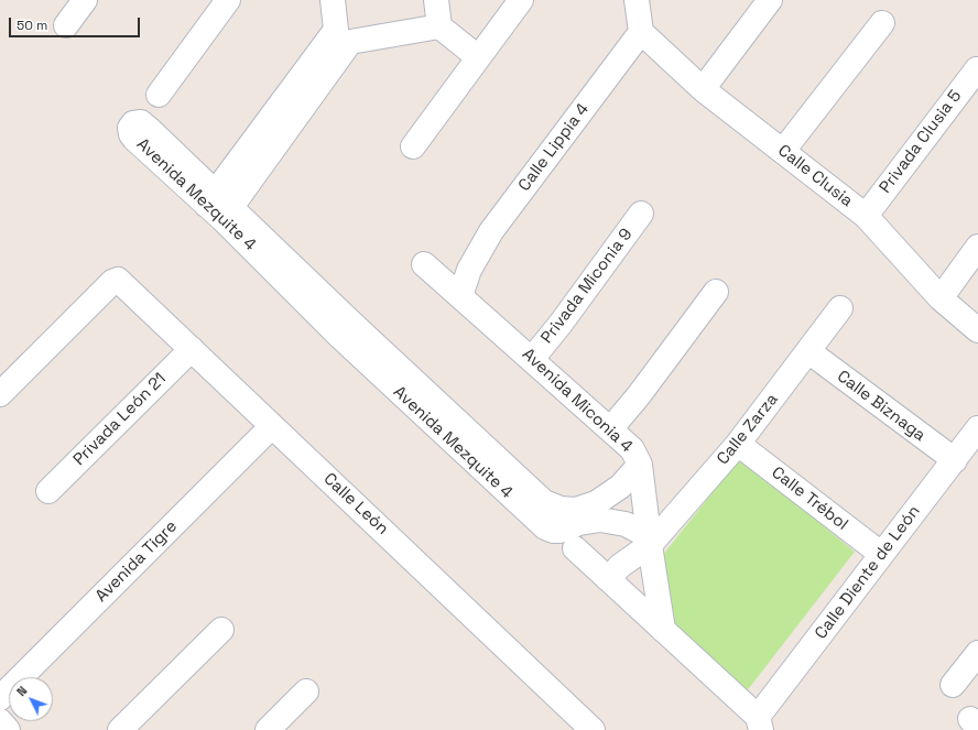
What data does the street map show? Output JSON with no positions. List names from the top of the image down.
{
  "streets": {
    "street": [
      "Privada Clusia 5",
      "Calle Lippia 4",
      "Calle Clusia",
      "Avenida Mezquite 4",
      "Privada Miconia 9",
      "Avenida Miconia 4",
      "Calle Biznaga",
      "Privada León 21",
      "Calle Zarza",
      "Calle Trébol",
      "Calle León",
      "Avenida Tigre",
      "Calle Diente de León"
    ]
  },
  "crossings": [
    ["Privada Clusia 5", "Calle Clusia"],
    ["Calle Lippia 4", "Calle Clusia"],
    ["Calle Lippia 4", "Avenida Miconia 4"],
    ["Avenida Mezquite 4", "Avenida Miconia 4"],
    ["Avenida Mezquite 4", "Calle Zarza"],
    ["Privada Miconia 9", "Avenida Miconia 4"],
    ["Avenida Miconia 4", "Calle Zarza"],
    ["Calle Biznaga", "Calle Zarza"],
    ["Calle Biznaga", "Calle Diente de León"],
    ["Privada León 21", "Calle León"],
    ["Calle Zarza", "Calle Trébol"],
    ["Calle Trébol", "Calle Diente de León"],
    ["Calle León", "Avenida Tigre"]
  ],
  "scale_bar": "50 m",
  "north": "top left"
}
